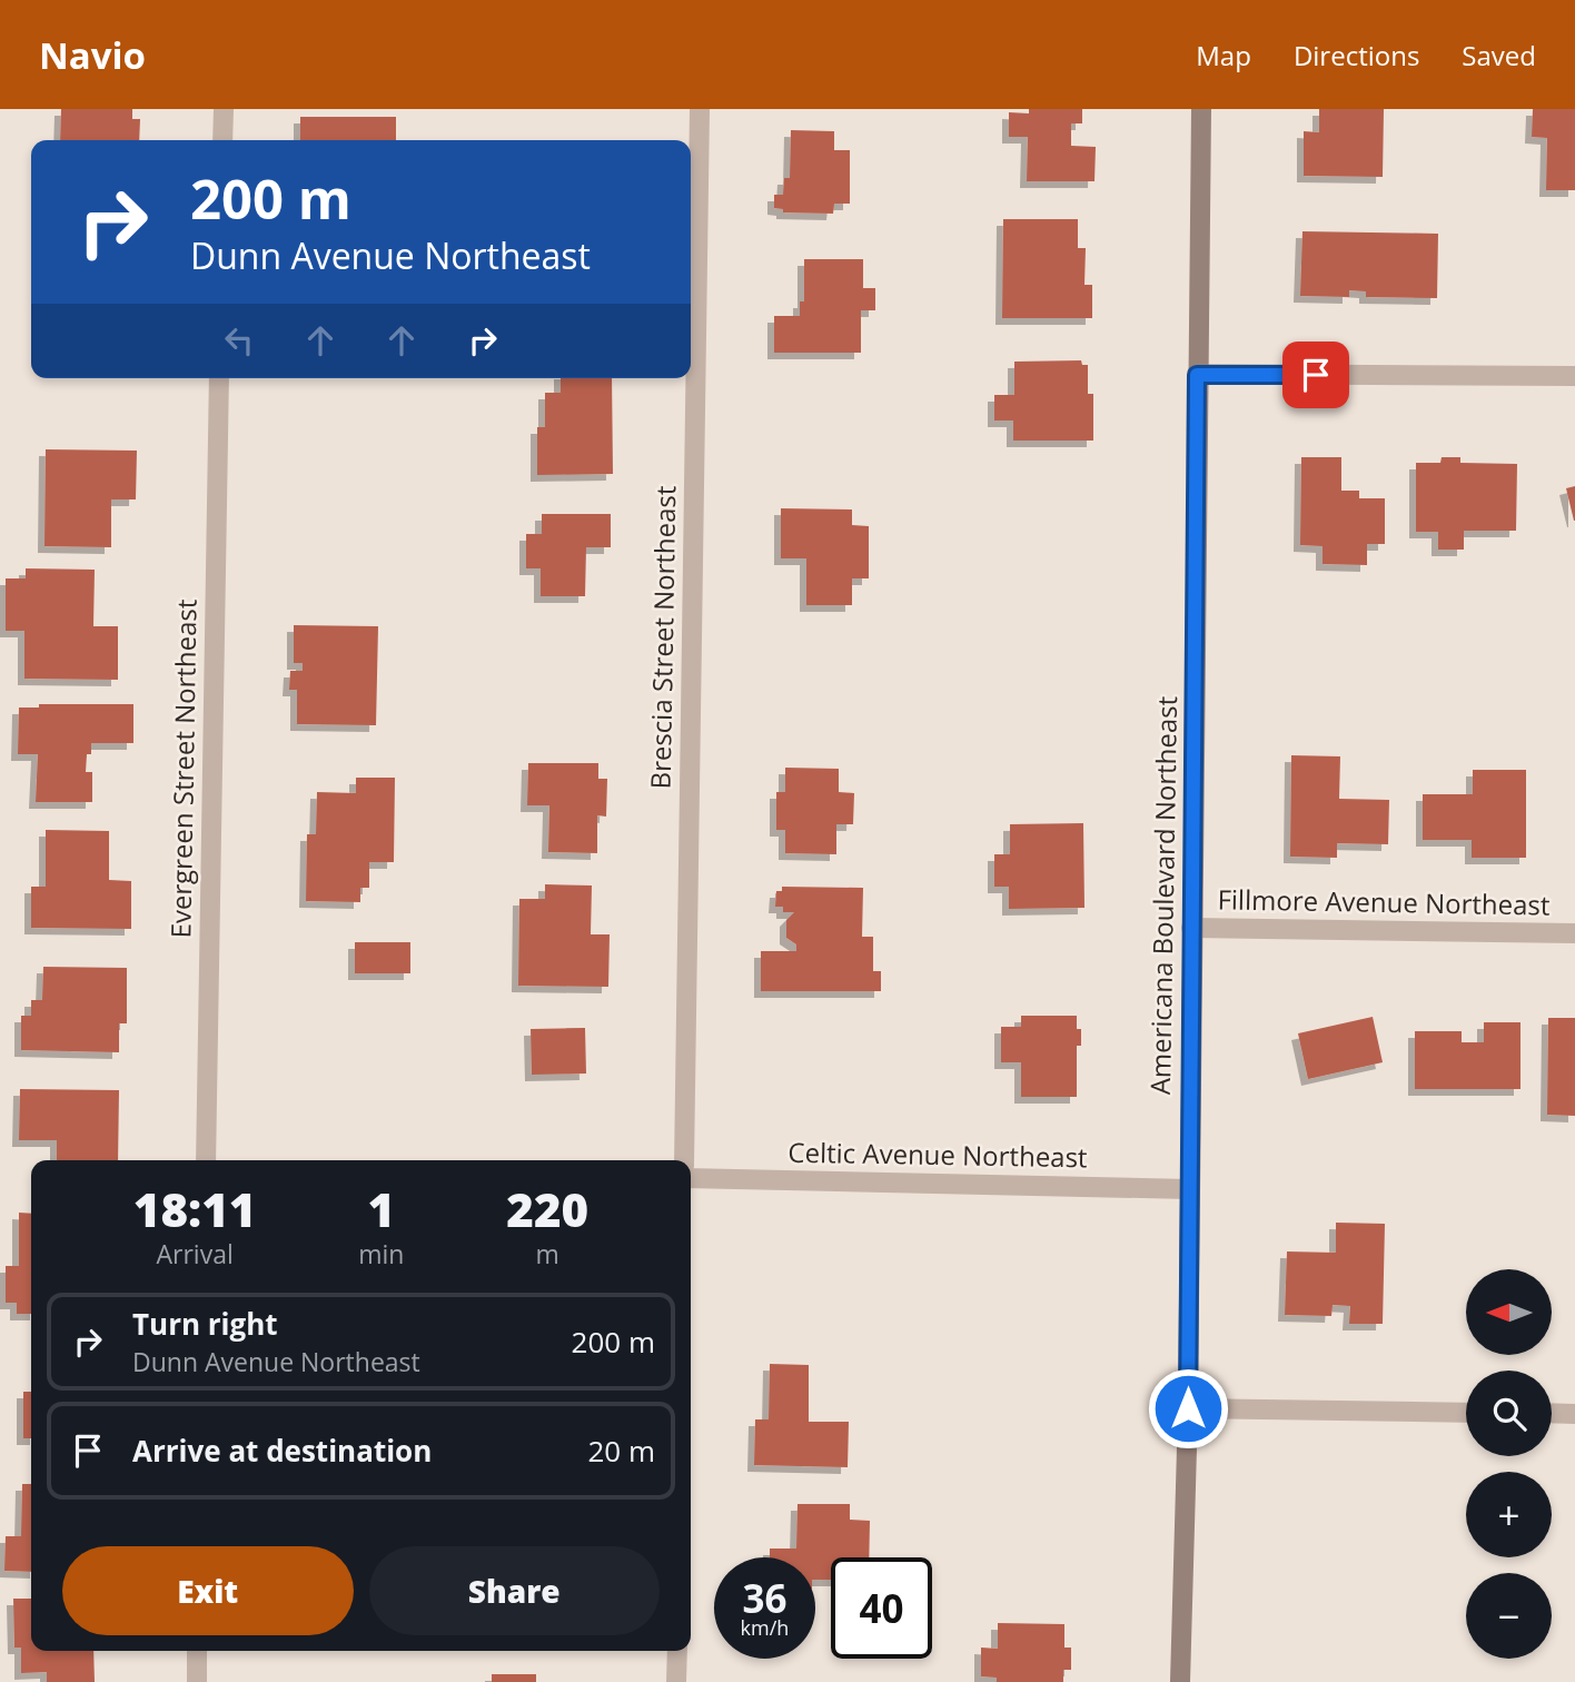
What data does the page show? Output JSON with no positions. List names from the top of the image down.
{
  "streets": {
    "street": [
      "Brescia Street Northeast",
      "Evergreen Street Northeast",
      "Americana Boulevard Northeast",
      "Fillmore Avenue Northeast",
      "Celtic Avenue Northeast"
    ]
  },
  "crossings": [
    ["Americana Boulevard Northeast", "Fillmore Avenue Northeast"],
    ["Americana Boulevard Northeast", "Celtic Avenue Northeast"]
  ],
  "north": "left",
  "page": {
    "header": "Navio",
    "nav": ["Map", "Directions", "Saved"],
    "turn": ["200 m", "Dunn Avenue Northeast"],
    "eta": [
      "18:11",
      "Arrival",
      "1",
      "min",
      "220",
      "m"
    ],
    "map_buttons": ["+", "−"],
    "list": [
      {
        "name": "Turn right",
        "note": "Dunn Avenue Northeast",
        "value": "200 m"
      },
      {
        "name": "Arrive at destination",
        "value": "20 m"
      }
    ],
    "buttons": ["Exit", "Share"],
    "speed": "36 km/h",
    "limit": "40"
  }
}
